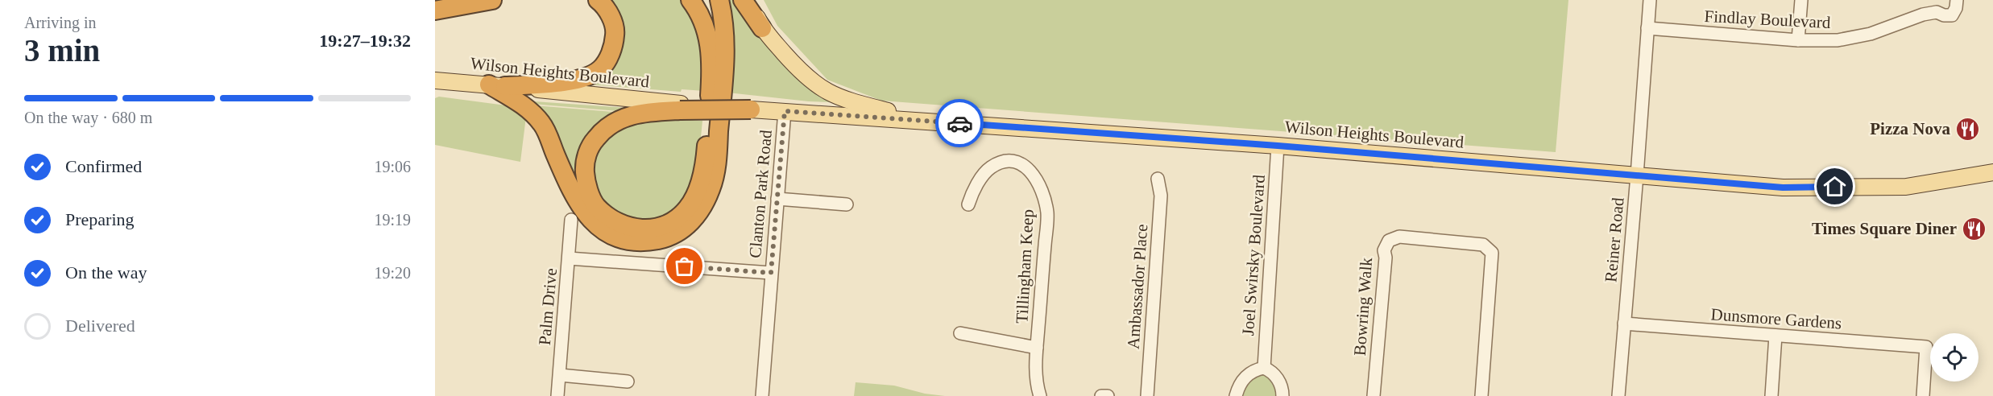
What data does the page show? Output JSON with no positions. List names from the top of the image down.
{
  "streets": {
    "main road": ["Wilson Heights Boulevard"],
    "street": [
      "Findlay Boulevard",
      "Clanton Park Road",
      "Reiner Road",
      "Joel Swirsky Boulevard",
      "Tillingham Keep",
      "Ambassador Place",
      "Palm Drive",
      "Bowring Walk",
      "Dunsmore Gardens"
    ]
  },
  "crossings": [
    ["Findlay Boulevard", "Reiner Road"],
    ["Wilson Heights Boulevard", "Clanton Park Road"],
    ["Wilson Heights Boulevard", "Reiner Road"],
    ["Wilson Heights Boulevard", "Joel Swirsky Boulevard"],
    ["Reiner Road", "Dunsmore Gardens"]
  ],
  "places": {
    "restaurant": ["Pizza Nova", "Times Square Diner"]
  },
  "page": {
    "heading": ["3 min", "Arriving in", "19:27–19:32"],
    "bar": "On the way · 680 m",
    "list": [
      ["Confirmed", "19:06"],
      ["Preparing", "19:19"],
      ["On the way", "19:20"],
      "Delivered"
    ]
  }
}
